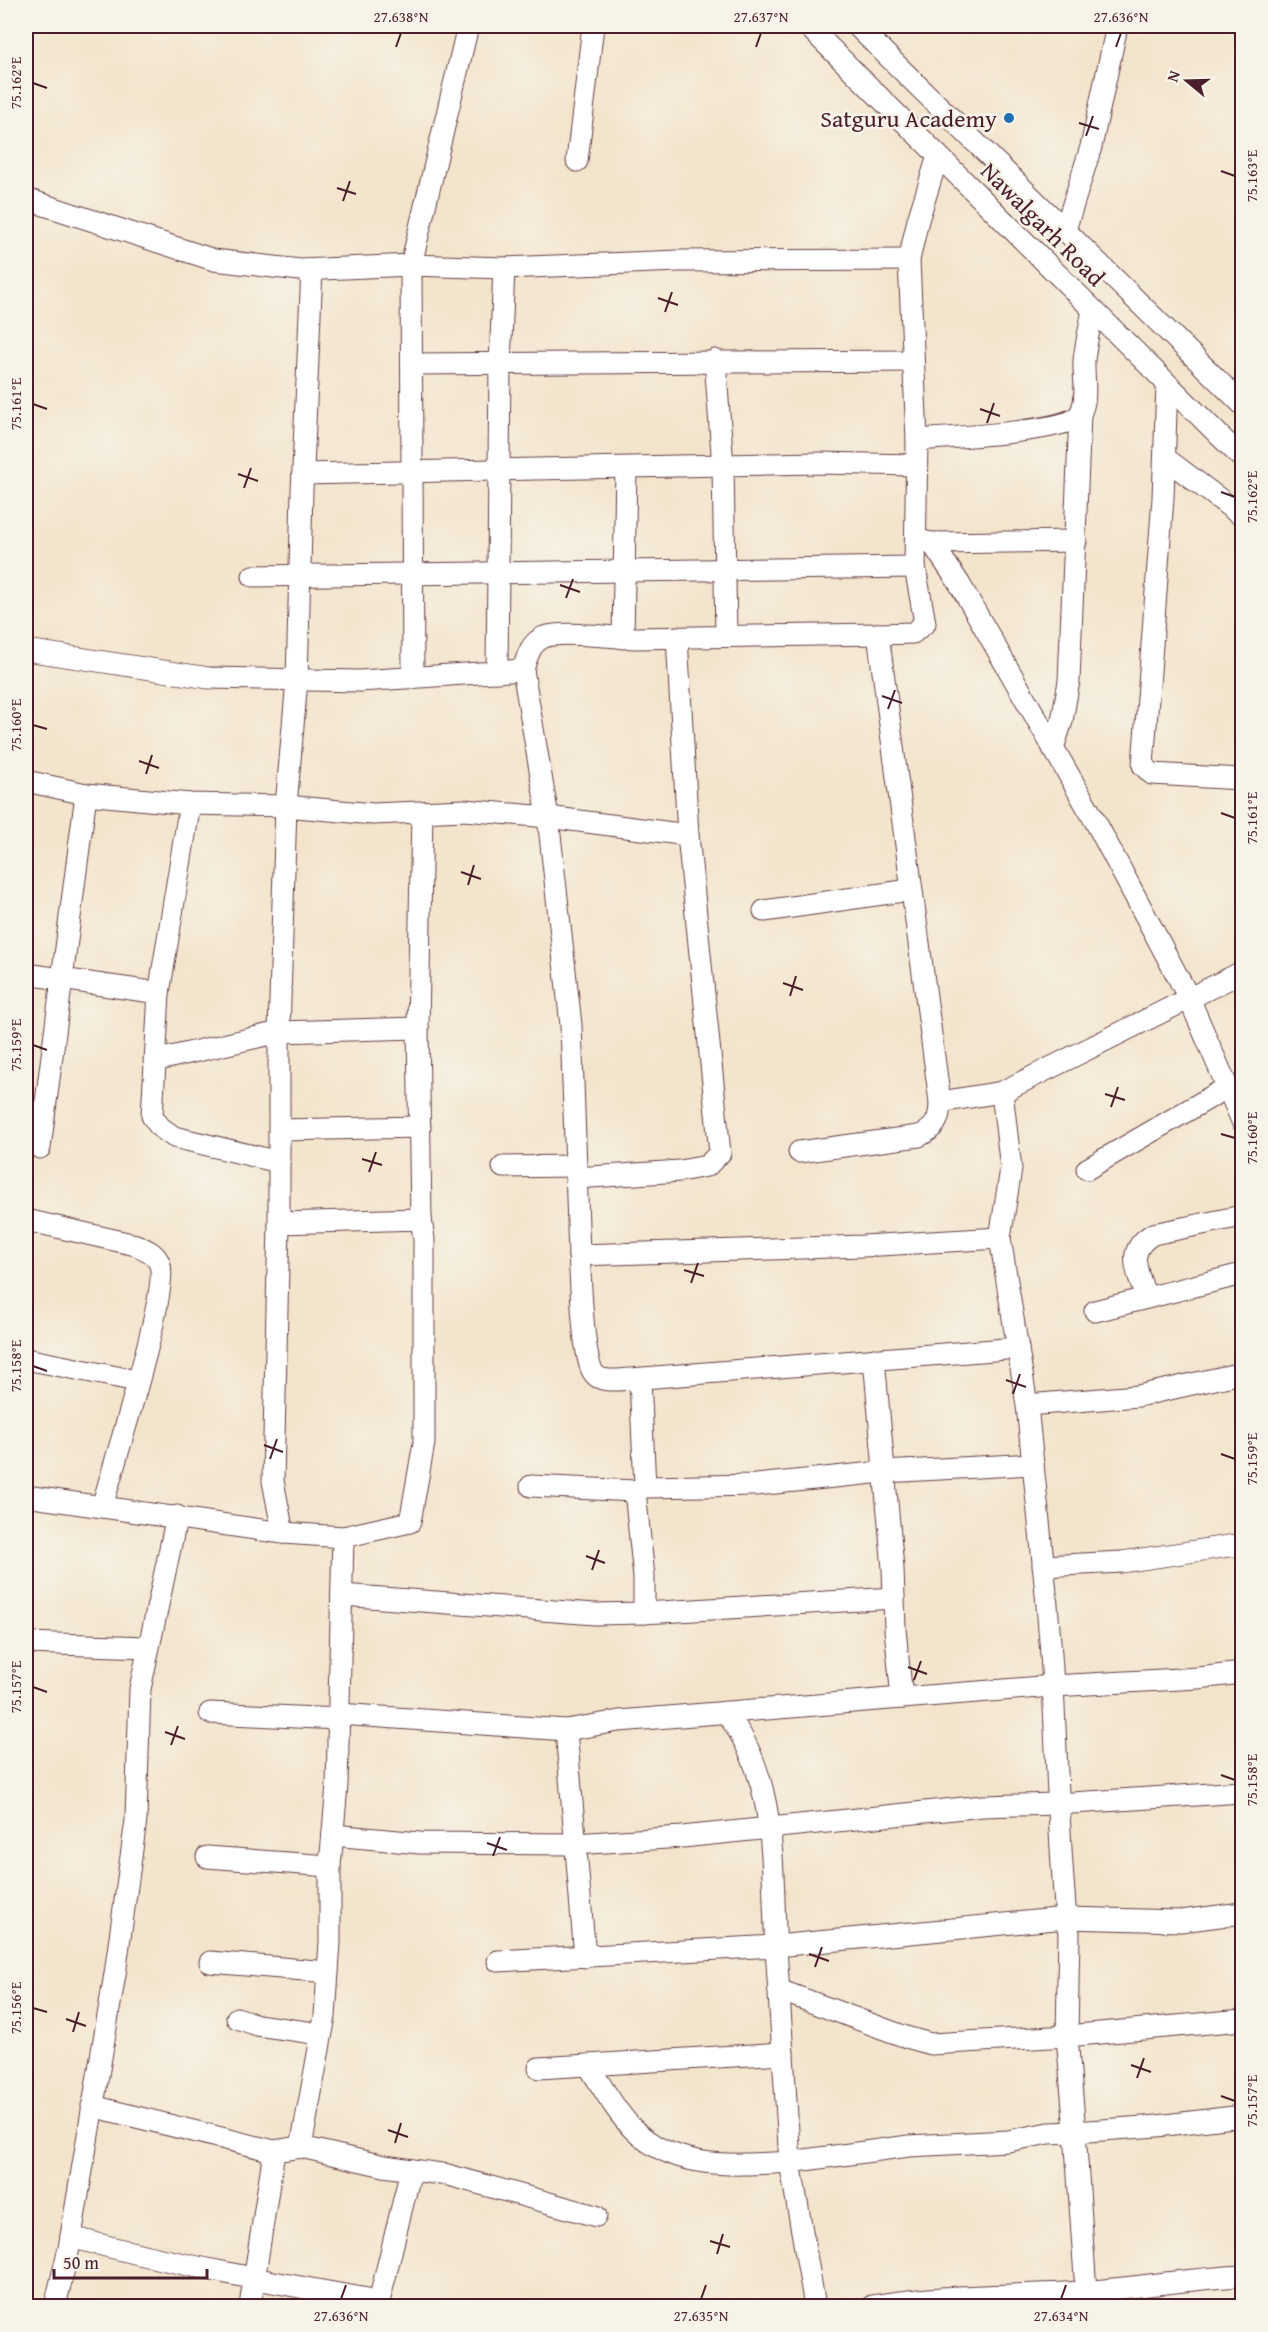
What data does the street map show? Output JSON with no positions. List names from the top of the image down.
{
  "streets": {
    "street": ["Nawalgarh Road"]
  },
  "places": ["Satguru Academy"],
  "scale_bar": "50 m",
  "north": "left",
  "coordinates": [
    "27.638°N",
    "27.637°N",
    "27.636°N",
    "75.162°E",
    "75.163°E",
    "75.161°E",
    "75.160°E",
    "75.159°E",
    "75.158°E",
    "75.157°E",
    "75.156°E",
    "27.635°N",
    "27.634°N"
  ]
}
